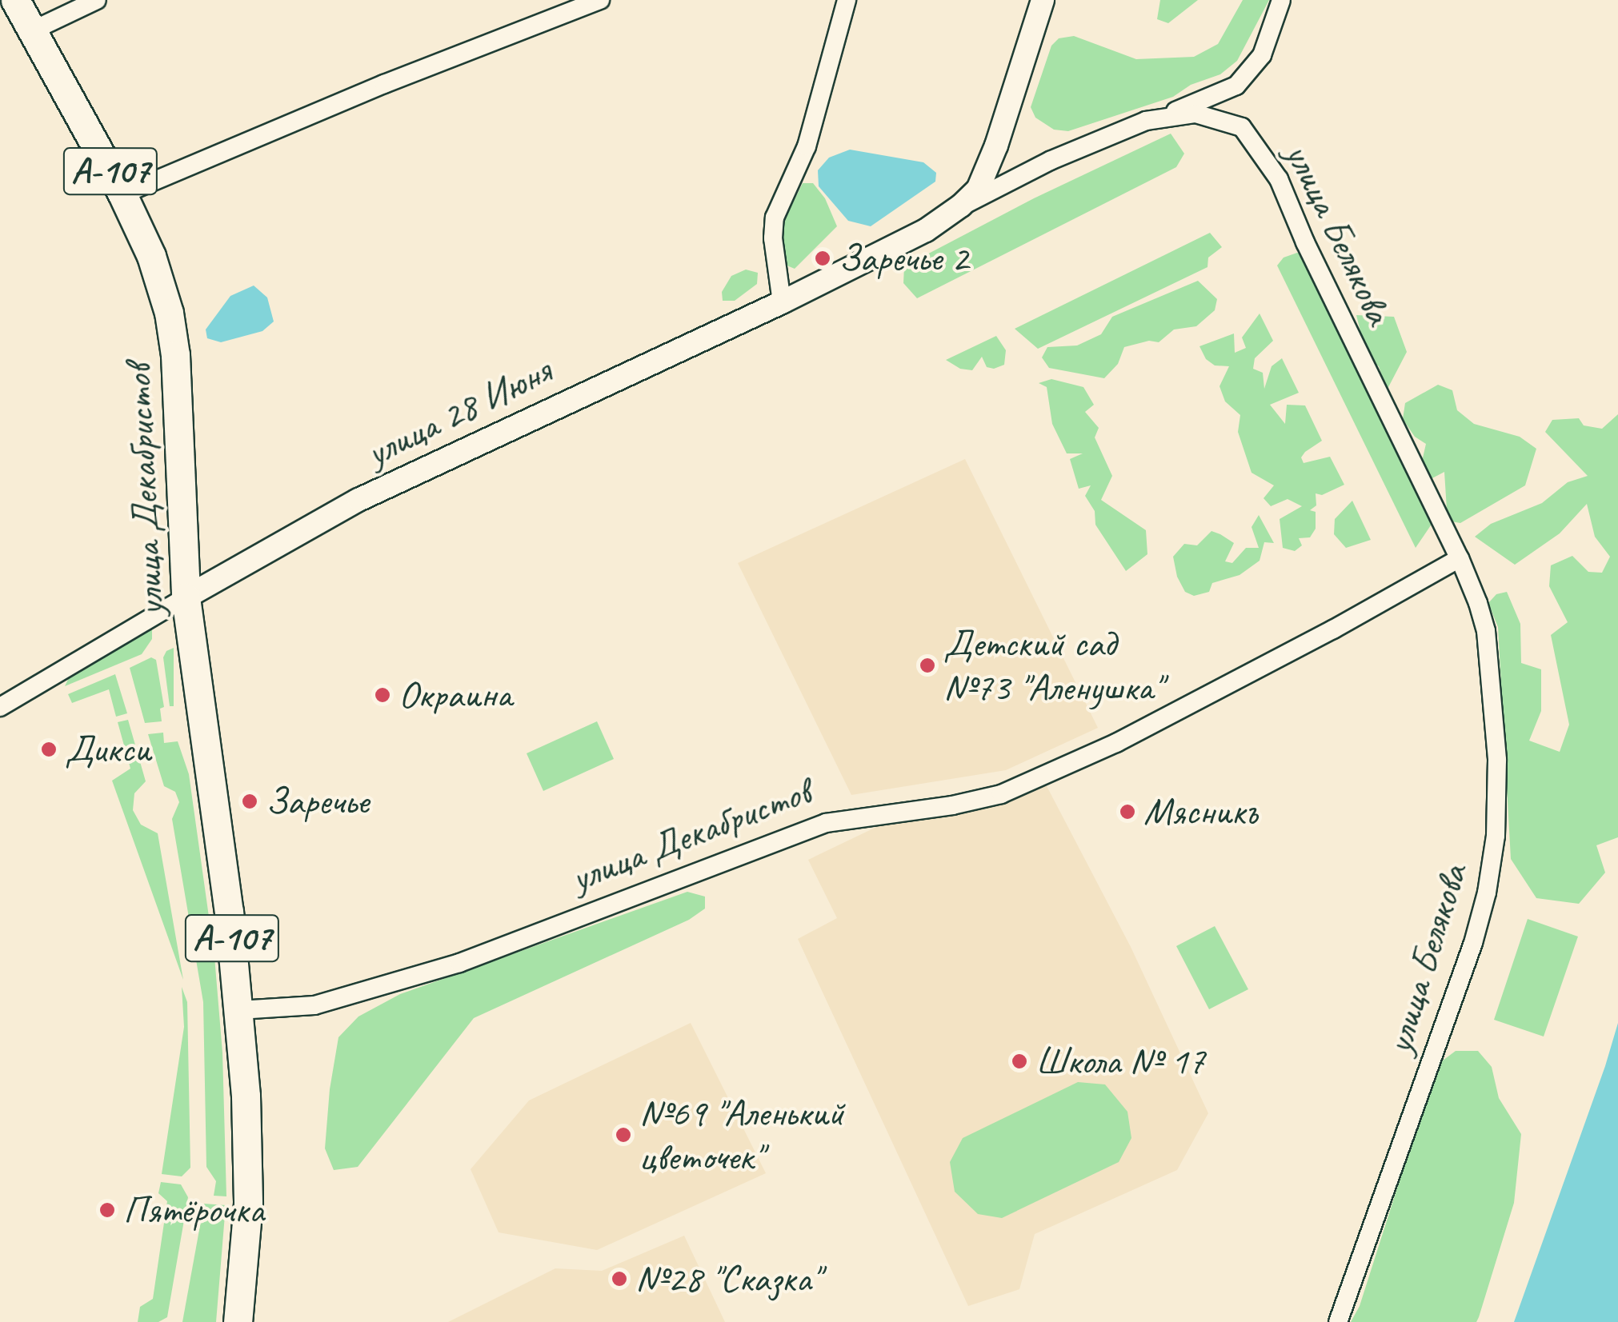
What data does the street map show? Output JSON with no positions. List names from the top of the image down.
{
  "streets": {
    "main road": ["А-107", "улица Декабристов"],
    "street": ["улица Белякова", "улица 28 Июня"]
  },
  "crossings": [
    ["улица Белякова", "улица 28 Июня"],
    ["улица Белякова", "улица Декабристов"],
    ["улица 28 Июня", "улица Декабристов"]
  ],
  "places": [
    "Заречье 2",
    "Детский сад №73 \"Аленушка\"",
    "Окраина",
    "Дикси",
    "Заречье",
    "Мясникъ",
    "Школа № 17",
    "№69 \"Аленький цветочек\"",
    "Пятёрочка",
    "№28 \"Сказка\""
  ]
}
